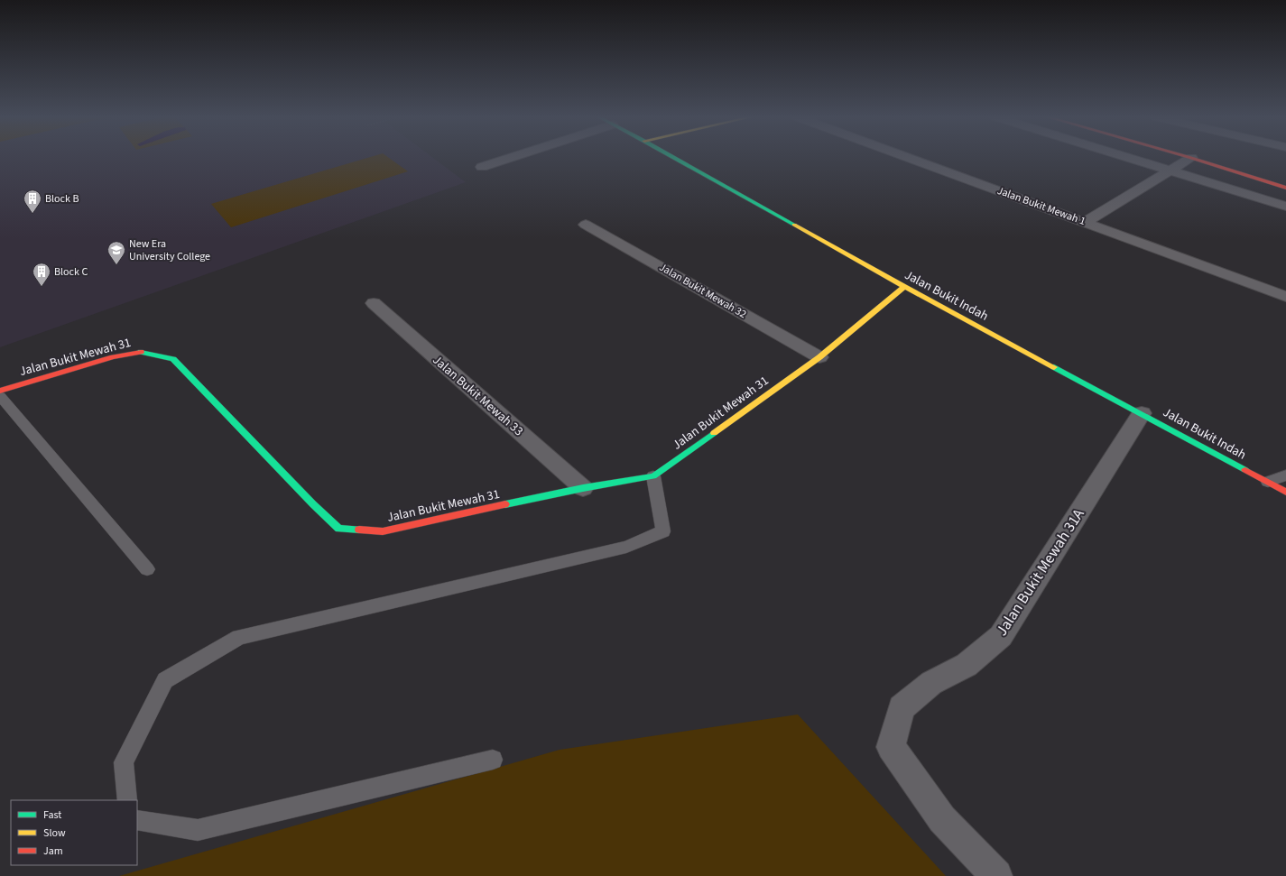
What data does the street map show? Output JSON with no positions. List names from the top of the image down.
{
  "streets": {
    "street": [
      "Jalan Bukit Mewah 1",
      "Jalan Bukit Mewah 32",
      "Jalan Bukit Indah",
      "Jalan Bukit Mewah 31",
      "Jalan Bukit Mewah 33",
      "Jalan Bukit Mewah 31A"
    ]
  },
  "crossings": [
    ["Jalan Bukit Mewah 32", "Jalan Bukit Mewah 31"],
    ["Jalan Bukit Indah", "Jalan Bukit Mewah 31"],
    ["Jalan Bukit Indah", "Jalan Bukit Mewah 31A"],
    ["Jalan Bukit Mewah 31", "Jalan Bukit Mewah 33"]
  ],
  "places": {
    "building": ["Block B", "Block C"],
    "school or university": ["New Era University College"]
  },
  "legend": ["Fast", "Slow", "Jam"]
}
